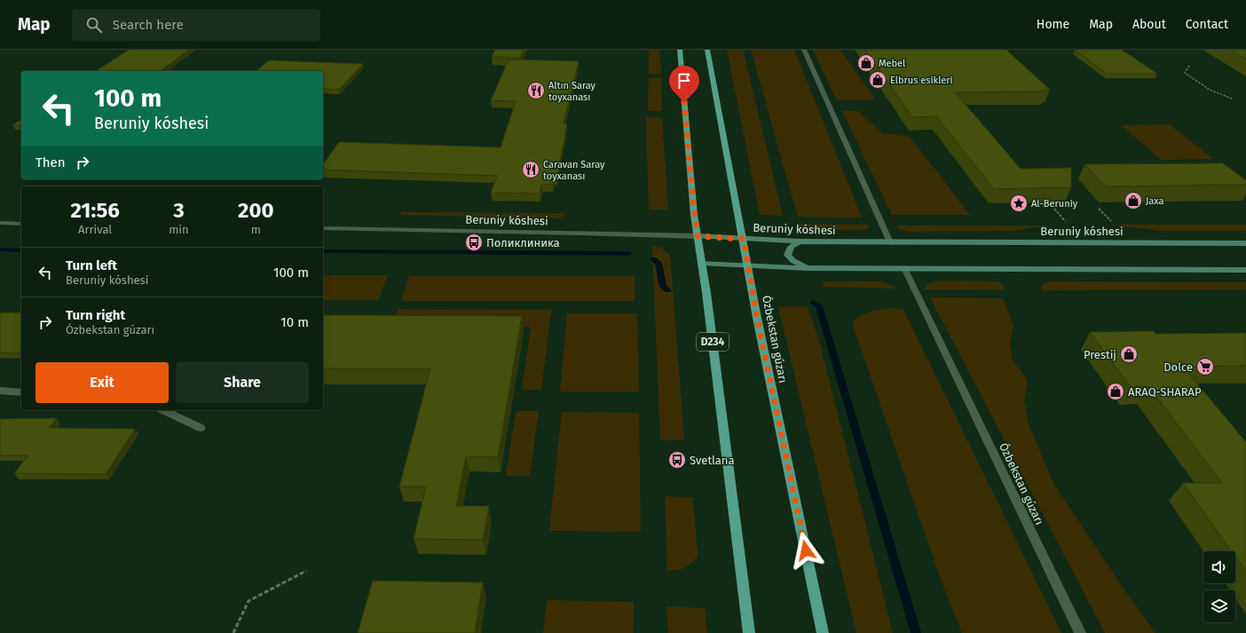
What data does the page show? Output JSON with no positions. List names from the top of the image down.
{
  "streets": {
    "main road": ["Beruniy kóshesi", "Ózbekstan gúzarı", "D234"]
  },
  "crossings": [
    ["Beruniy kóshesi", "Ózbekstan gúzarı"],
    ["Beruniy kóshesi", "D234"]
  ],
  "places": {
    "shop": [
      "Mebel",
      "Elbrus esikleri",
      "Jaxa",
      "Prestij",
      "ARAQ-SHARAP"
    ],
    "restaurant": ["Altın Saray toyxanası", "Caravan Saray toyxanası"],
    "place": ["Al-Beruniy"],
    "bus stop": ["Поликлиника", "Svetlana"],
    "supermarket": ["Dolce"]
  },
  "page": {
    "header": "Map",
    "search": "Search here",
    "nav": [
      "Home",
      "Map",
      "About",
      "Contact"
    ],
    "turn": ["100 m", "Beruniy kóshesi"],
    "then": "Then",
    "eta": [
      "21:56",
      "Arrival",
      "3",
      "min",
      "200",
      "m"
    ],
    "list": [
      {
        "name": "Turn left",
        "note": "Beruniy kóshesi",
        "value": "100 m"
      },
      {
        "name": "Turn right",
        "note": "Ózbekstan gúzarı",
        "value": "10 m"
      }
    ],
    "buttons": ["Exit", "Share"]
  }
}
